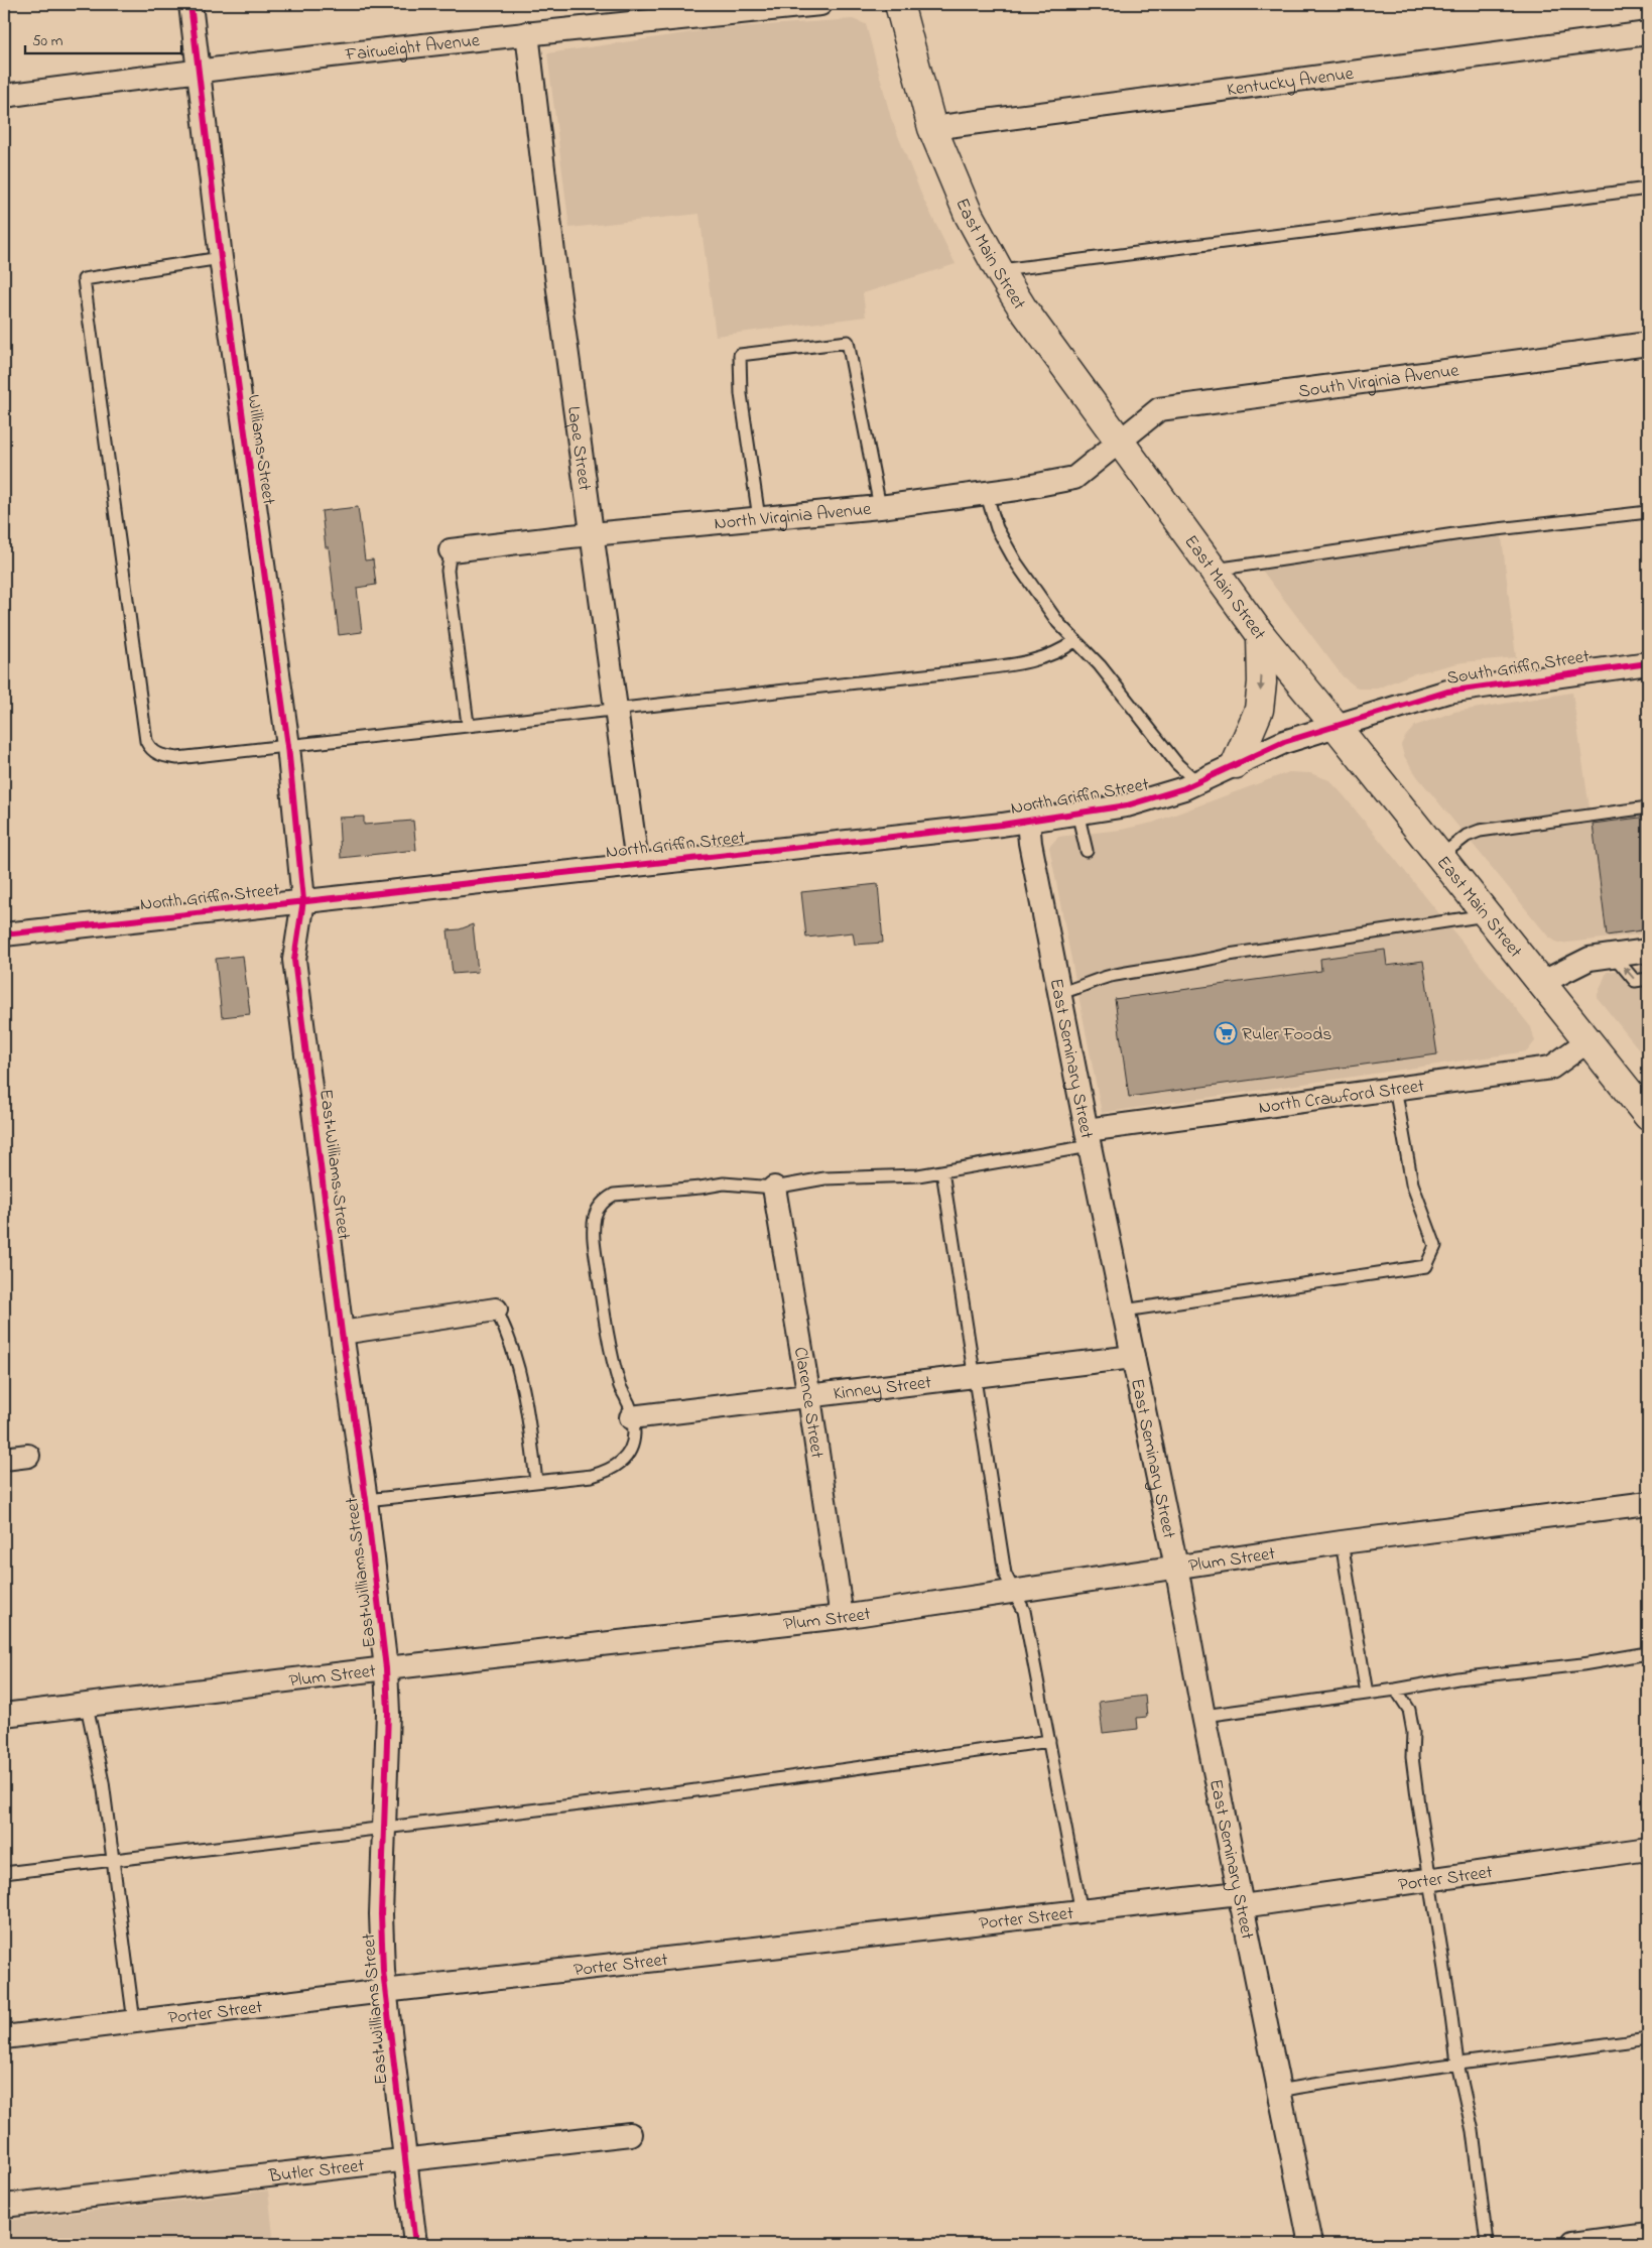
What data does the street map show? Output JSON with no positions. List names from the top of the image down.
{
  "streets": {
    "main road": ["East Main Street"],
    "street": [
      "Fairweight Avenue",
      "Kentucky Avenue",
      "South Virginia Avenue",
      "Lape Street",
      "Williams Street",
      "North Virginia Avenue",
      "South Griffin Street",
      "North Griffin Street",
      "East Seminary Street",
      "North Crawford Street",
      "East Williams Street",
      "Kinney Street",
      "Clarence Street",
      "Plum Street",
      "Porter Street",
      "Butler Street"
    ]
  },
  "crossings": [
    ["Fairweight Avenue", "Lape Street"],
    ["Fairweight Avenue", "Williams Street"],
    ["Kentucky Avenue", "East Main Street"],
    ["East Main Street", "South Virginia Avenue"],
    ["East Main Street", "North Virginia Avenue"],
    ["East Main Street", "South Griffin Street"],
    ["East Main Street", "North Griffin Street"],
    ["East Main Street", "North Crawford Street"],
    ["South Virginia Avenue", "North Virginia Avenue"],
    ["Lape Street", "North Virginia Avenue"],
    ["Lape Street", "North Griffin Street"],
    ["Williams Street", "North Griffin Street"],
    ["Williams Street", "East Williams Street"],
    ["South Griffin Street", "North Griffin Street"],
    ["North Griffin Street", "East Seminary Street"],
    ["North Griffin Street", "East Williams Street"],
    ["East Seminary Street", "North Crawford Street"],
    ["East Seminary Street", "Kinney Street"],
    ["East Seminary Street", "Plum Street"],
    ["East Seminary Street", "Porter Street"],
    ["East Williams Street", "Plum Street"],
    ["East Williams Street", "Porter Street"],
    ["East Williams Street", "Butler Street"],
    ["Kinney Street", "Clarence Street"],
    ["Clarence Street", "Plum Street"]
  ],
  "places": {
    "supermarket": ["Ruler Foods"]
  },
  "scale_bar": "50 m"
}
